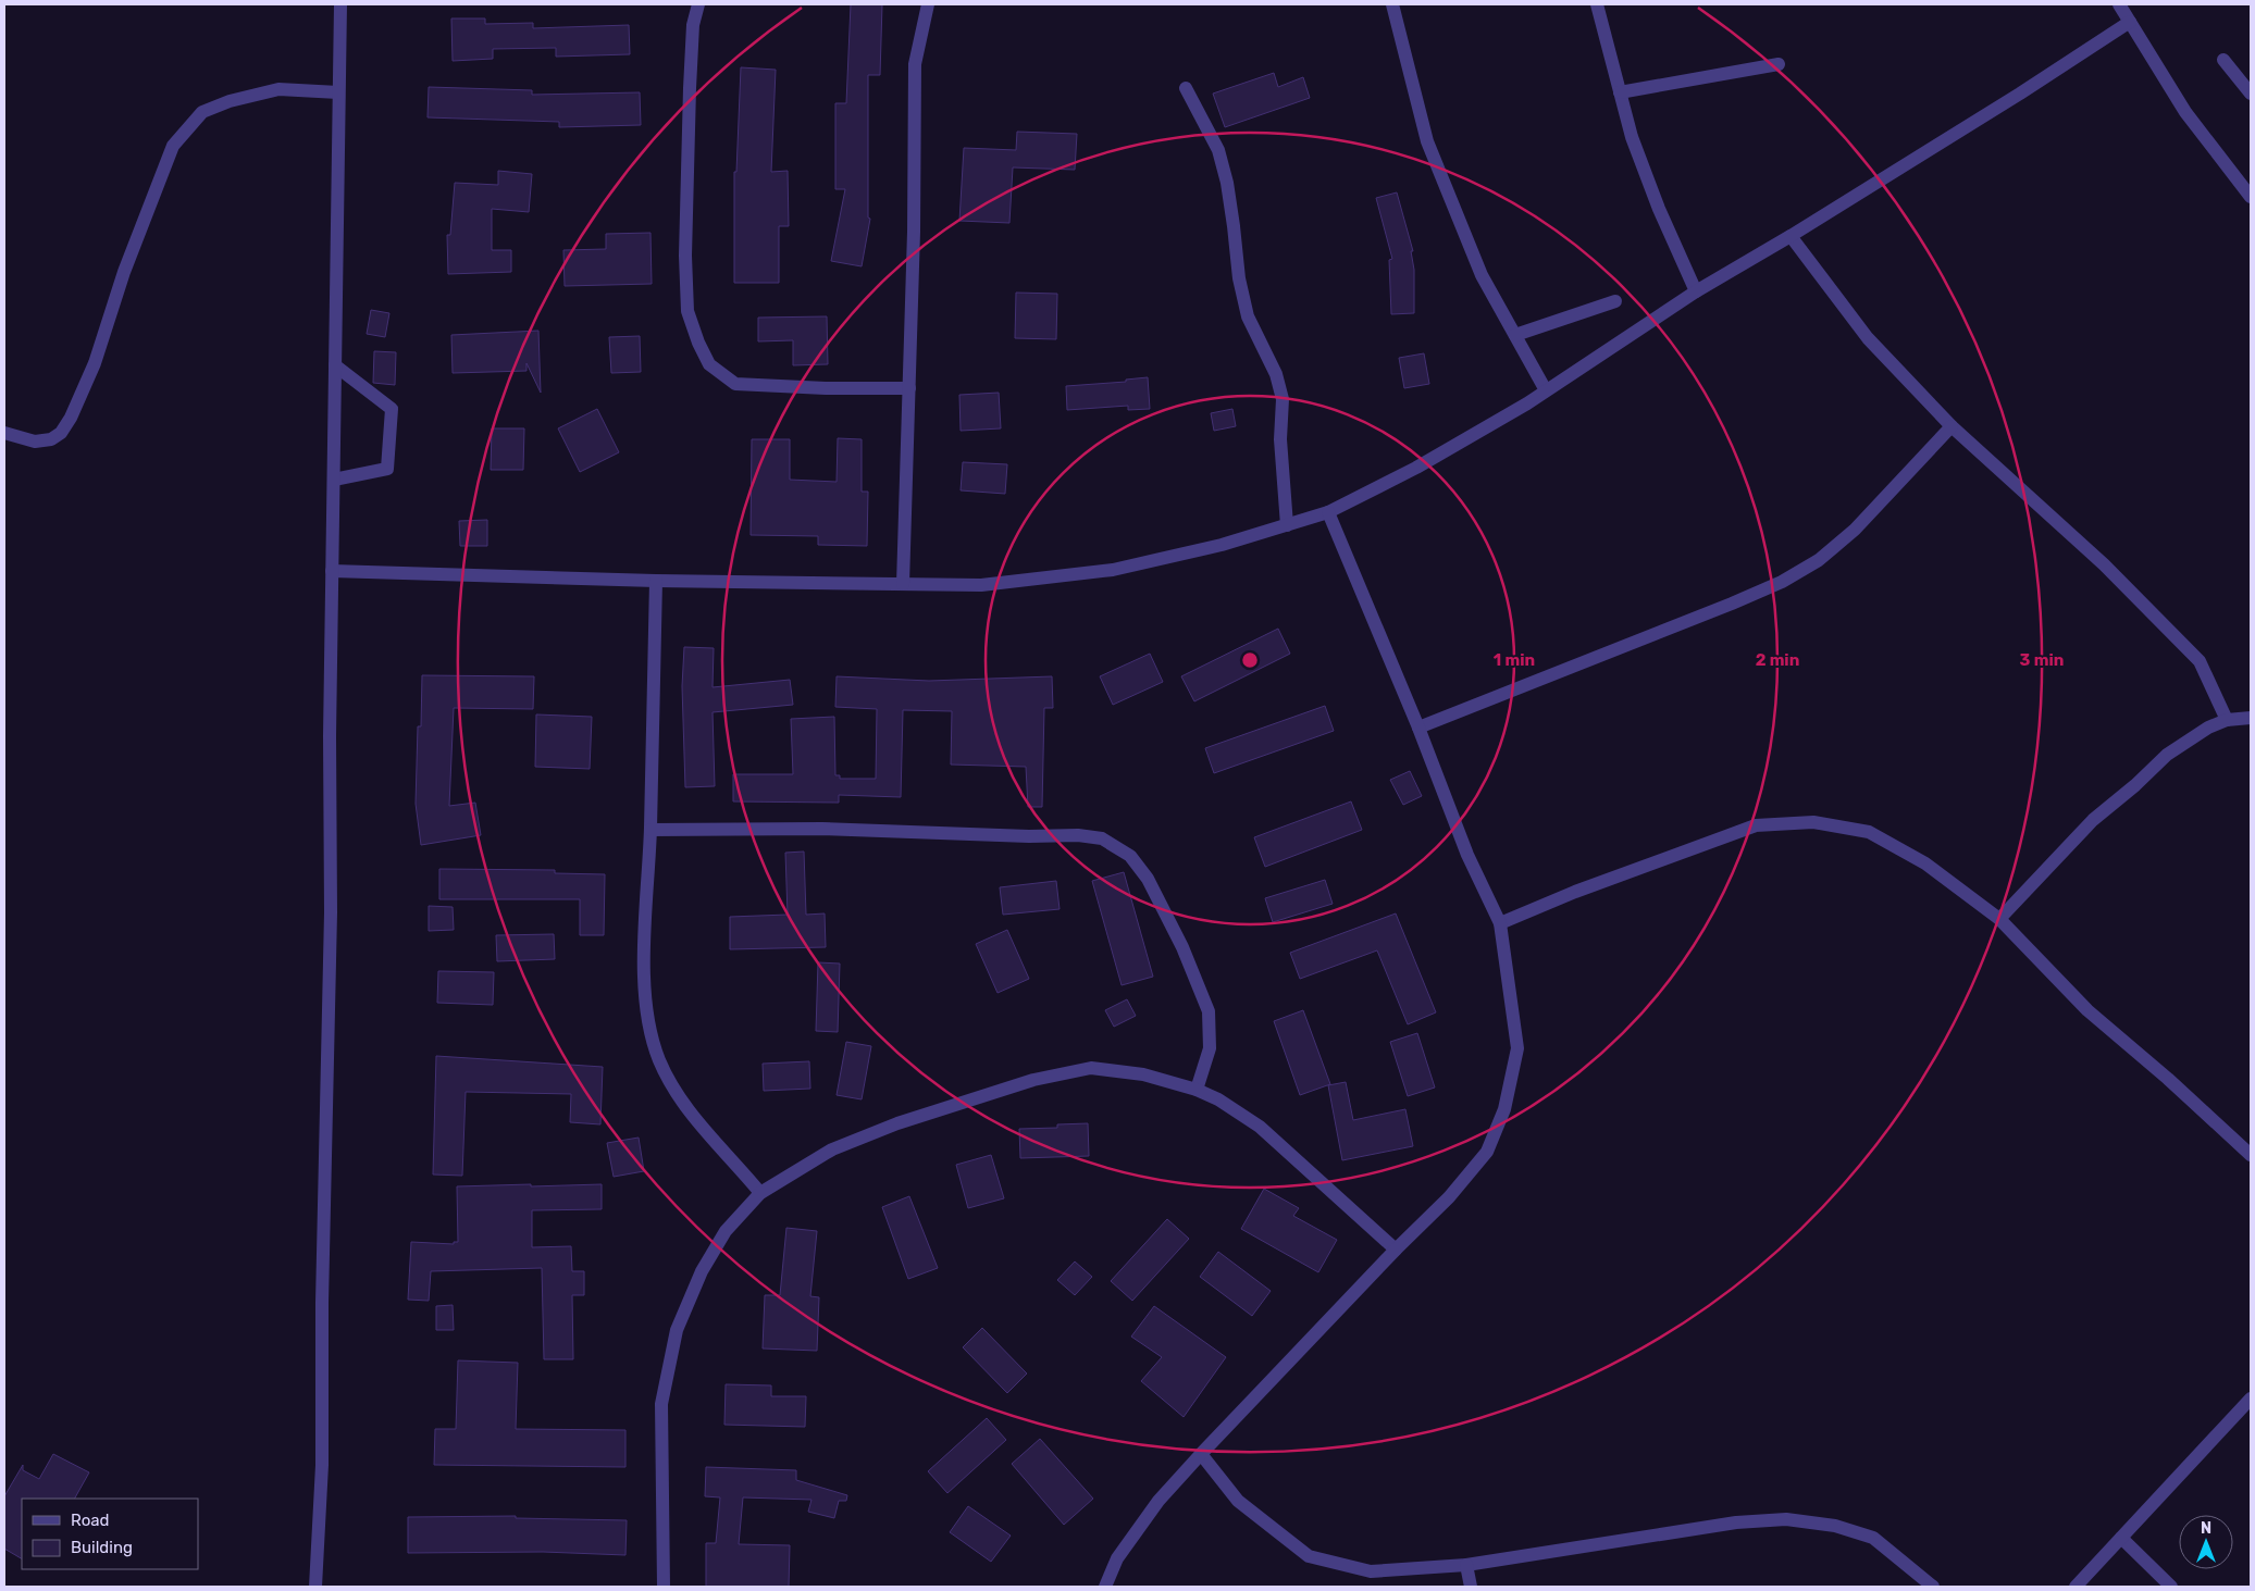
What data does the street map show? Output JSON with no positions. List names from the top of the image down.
{
  "legend": ["Road", "Building"],
  "north": "top",
  "rings": ["1 min", "2 min", "3 min"]
}
